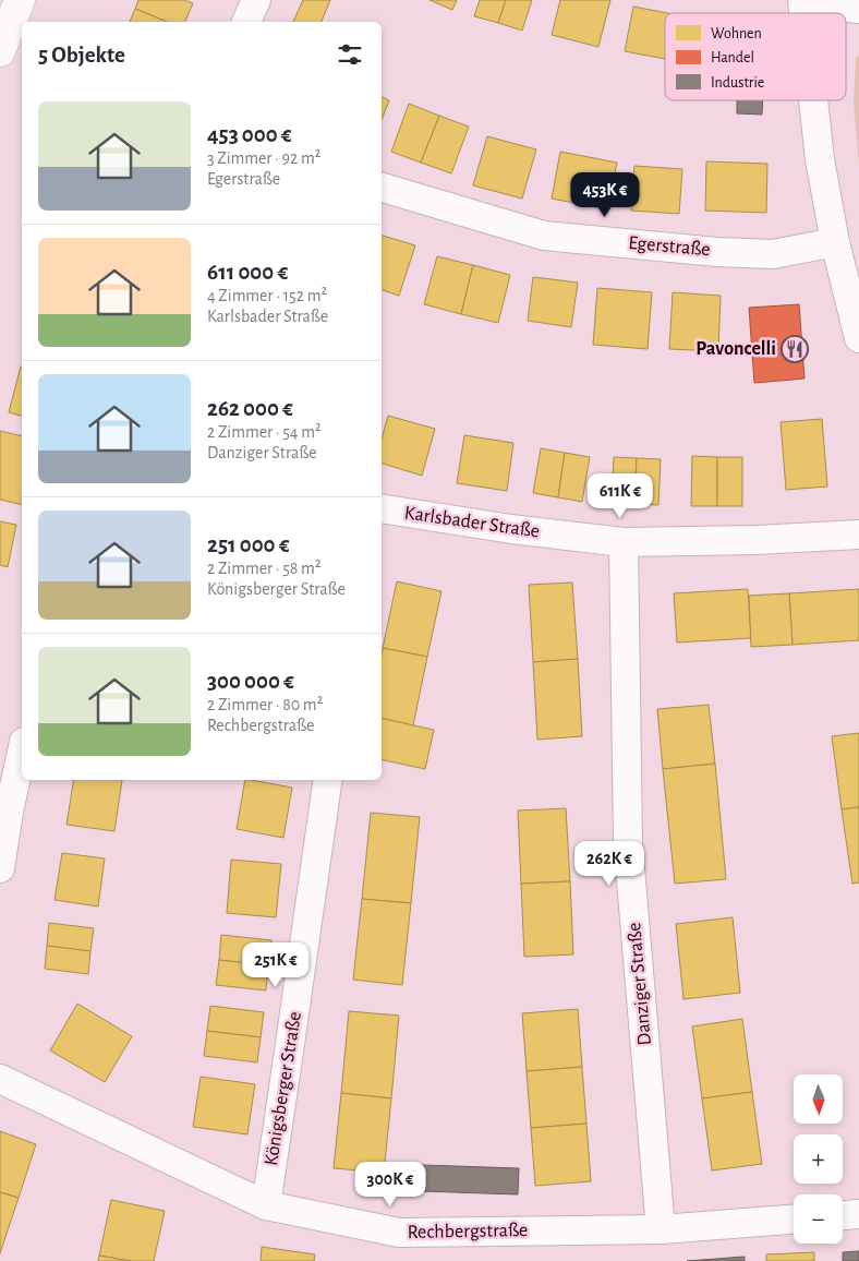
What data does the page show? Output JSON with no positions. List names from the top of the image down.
{
  "streets": {
    "street": [
      "Egerstraße",
      "Karlsbader Straße",
      "Danziger Straße",
      "Königsberger Straße",
      "Rechbergstraße"
    ]
  },
  "crossings": [
    ["Karlsbader Straße", "Danziger Straße"],
    ["Danziger Straße", "Rechbergstraße"],
    ["Königsberger Straße", "Rechbergstraße"]
  ],
  "places": {
    "restaurant": ["Pavoncelli"]
  },
  "legend": ["Wohnen", "Handel", "Industrie"],
  "north": "bottom",
  "page": {
    "heading": "5 Objekte",
    "list": [
      {
        "name": "453 000 €",
        "note": "3 Zimmer · 92 m² · Egerstraße"
      },
      {
        "name": "611 000 €",
        "note": "4 Zimmer · 152 m² · Karlsbader Straße"
      },
      {
        "name": "262 000 €",
        "note": "2 Zimmer · 54 m² · Danziger Straße"
      },
      {
        "name": "251 000 €",
        "note": "2 Zimmer · 58 m² · Königsberger Straße"
      },
      {
        "name": "300 000 €",
        "note": "2 Zimmer · 80 m² · Rechbergstraße"
      }
    ],
    "price": [
      "453K €",
      "611K €",
      "262K €",
      "251K €",
      "300K €"
    ],
    "map_buttons": ["+", "−"]
  }
}
